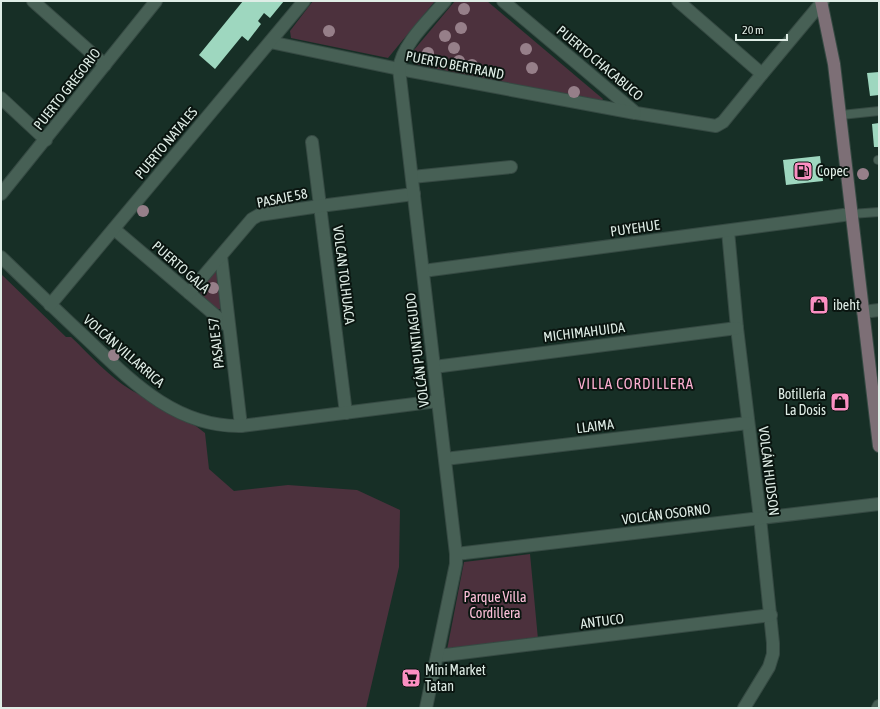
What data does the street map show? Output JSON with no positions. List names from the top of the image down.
{
  "streets": {
    "street": [
      "PUERTO CHACABUCO",
      "PUERTO BERTRAND",
      "PUERTO GREGORIO",
      "PUERTO NATALES",
      "PASAJE 58",
      "PUYEHUE",
      "PUERTO GALA",
      "VOLCAN TOLHUACA",
      "MICHIMAHUIDA",
      "PASAJE 57",
      "VOLCÁN PUNTIAGUDO",
      "VOLCÁN VILLARRICA",
      "LLAIMA",
      "VOLCÁN HUDSON",
      "VOLCÁN OSORNO",
      "ANTUCO"
    ]
  },
  "crossings": [
    ["PUERTO CHACABUCO", "PUERTO BERTRAND"],
    ["PUERTO BERTRAND", "PUERTO NATALES"],
    ["PUERTO BERTRAND", "VOLCÁN PUNTIAGUDO"],
    ["PUERTO NATALES", "PUERTO GALA"],
    ["PUERTO NATALES", "VOLCÁN VILLARRICA"],
    ["PASAJE 58", "PUERTO GALA"],
    ["PASAJE 58", "VOLCAN TOLHUACA"],
    ["PASAJE 58", "PASAJE 57"],
    ["PASAJE 58", "VOLCÁN PUNTIAGUDO"],
    ["PUYEHUE", "VOLCÁN PUNTIAGUDO"],
    ["PUYEHUE", "VOLCÁN HUDSON"],
    ["PUERTO GALA", "PASAJE 57"],
    ["VOLCAN TOLHUACA", "VOLCÁN VILLARRICA"],
    ["MICHIMAHUIDA", "VOLCÁN PUNTIAGUDO"],
    ["MICHIMAHUIDA", "VOLCÁN HUDSON"],
    ["PASAJE 57", "VOLCÁN VILLARRICA"],
    ["VOLCÁN PUNTIAGUDO", "VOLCÁN VILLARRICA"],
    ["VOLCÁN PUNTIAGUDO", "LLAIMA"],
    ["VOLCÁN PUNTIAGUDO", "VOLCÁN OSORNO"],
    ["VOLCÁN PUNTIAGUDO", "ANTUCO"],
    ["LLAIMA", "VOLCÁN HUDSON"],
    ["VOLCÁN HUDSON", "VOLCÁN OSORNO"],
    ["VOLCÁN HUDSON", "ANTUCO"]
  ],
  "districts": ["VILLA CORDILLERA"],
  "parks": ["Parque Villa Cordillera"],
  "places": {
    "fuel station": ["Copec"],
    "shop": ["ibeht", "Botillería La Dosis"],
    "supermarket": ["Mini Market Tatan"]
  },
  "scale_bar": "20 m"
}
